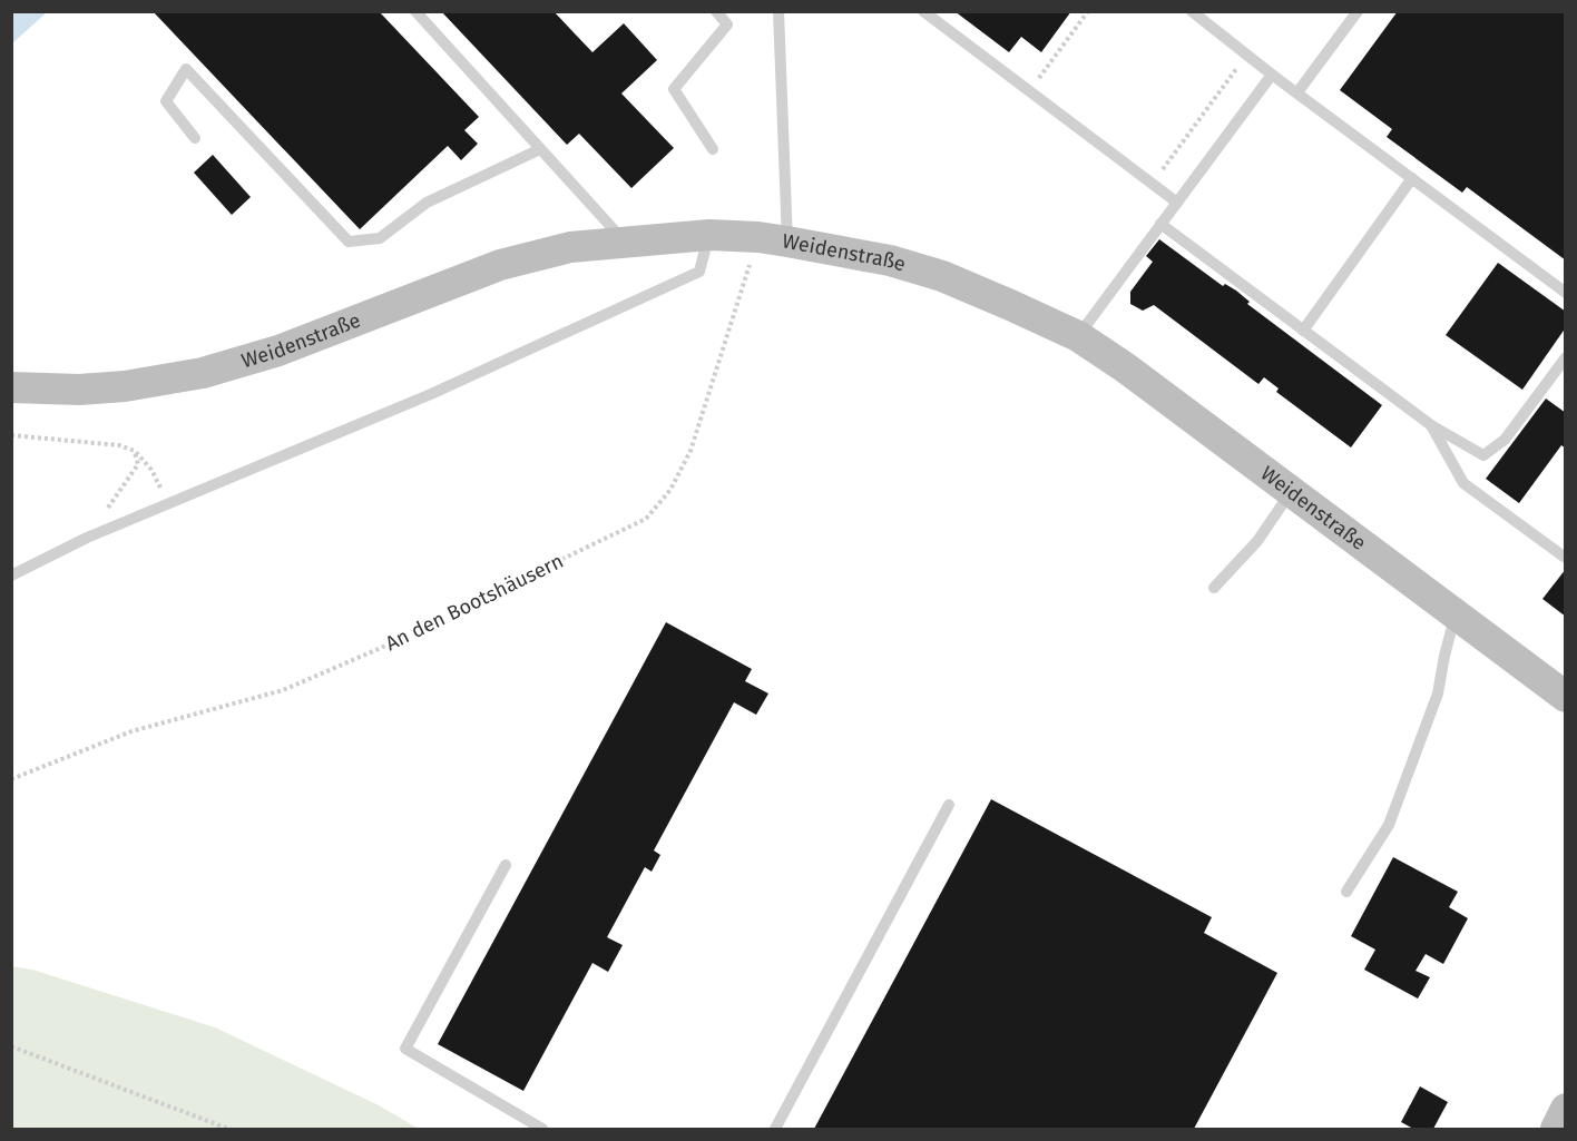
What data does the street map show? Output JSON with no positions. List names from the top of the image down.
{
  "streets": {
    "street": ["Weidenstraße"],
    "path": ["An den Bootshäusern"]
  },
  "crossings": [
    ["Weidenstraße", "An den Bootshäusern"]
  ]
}
